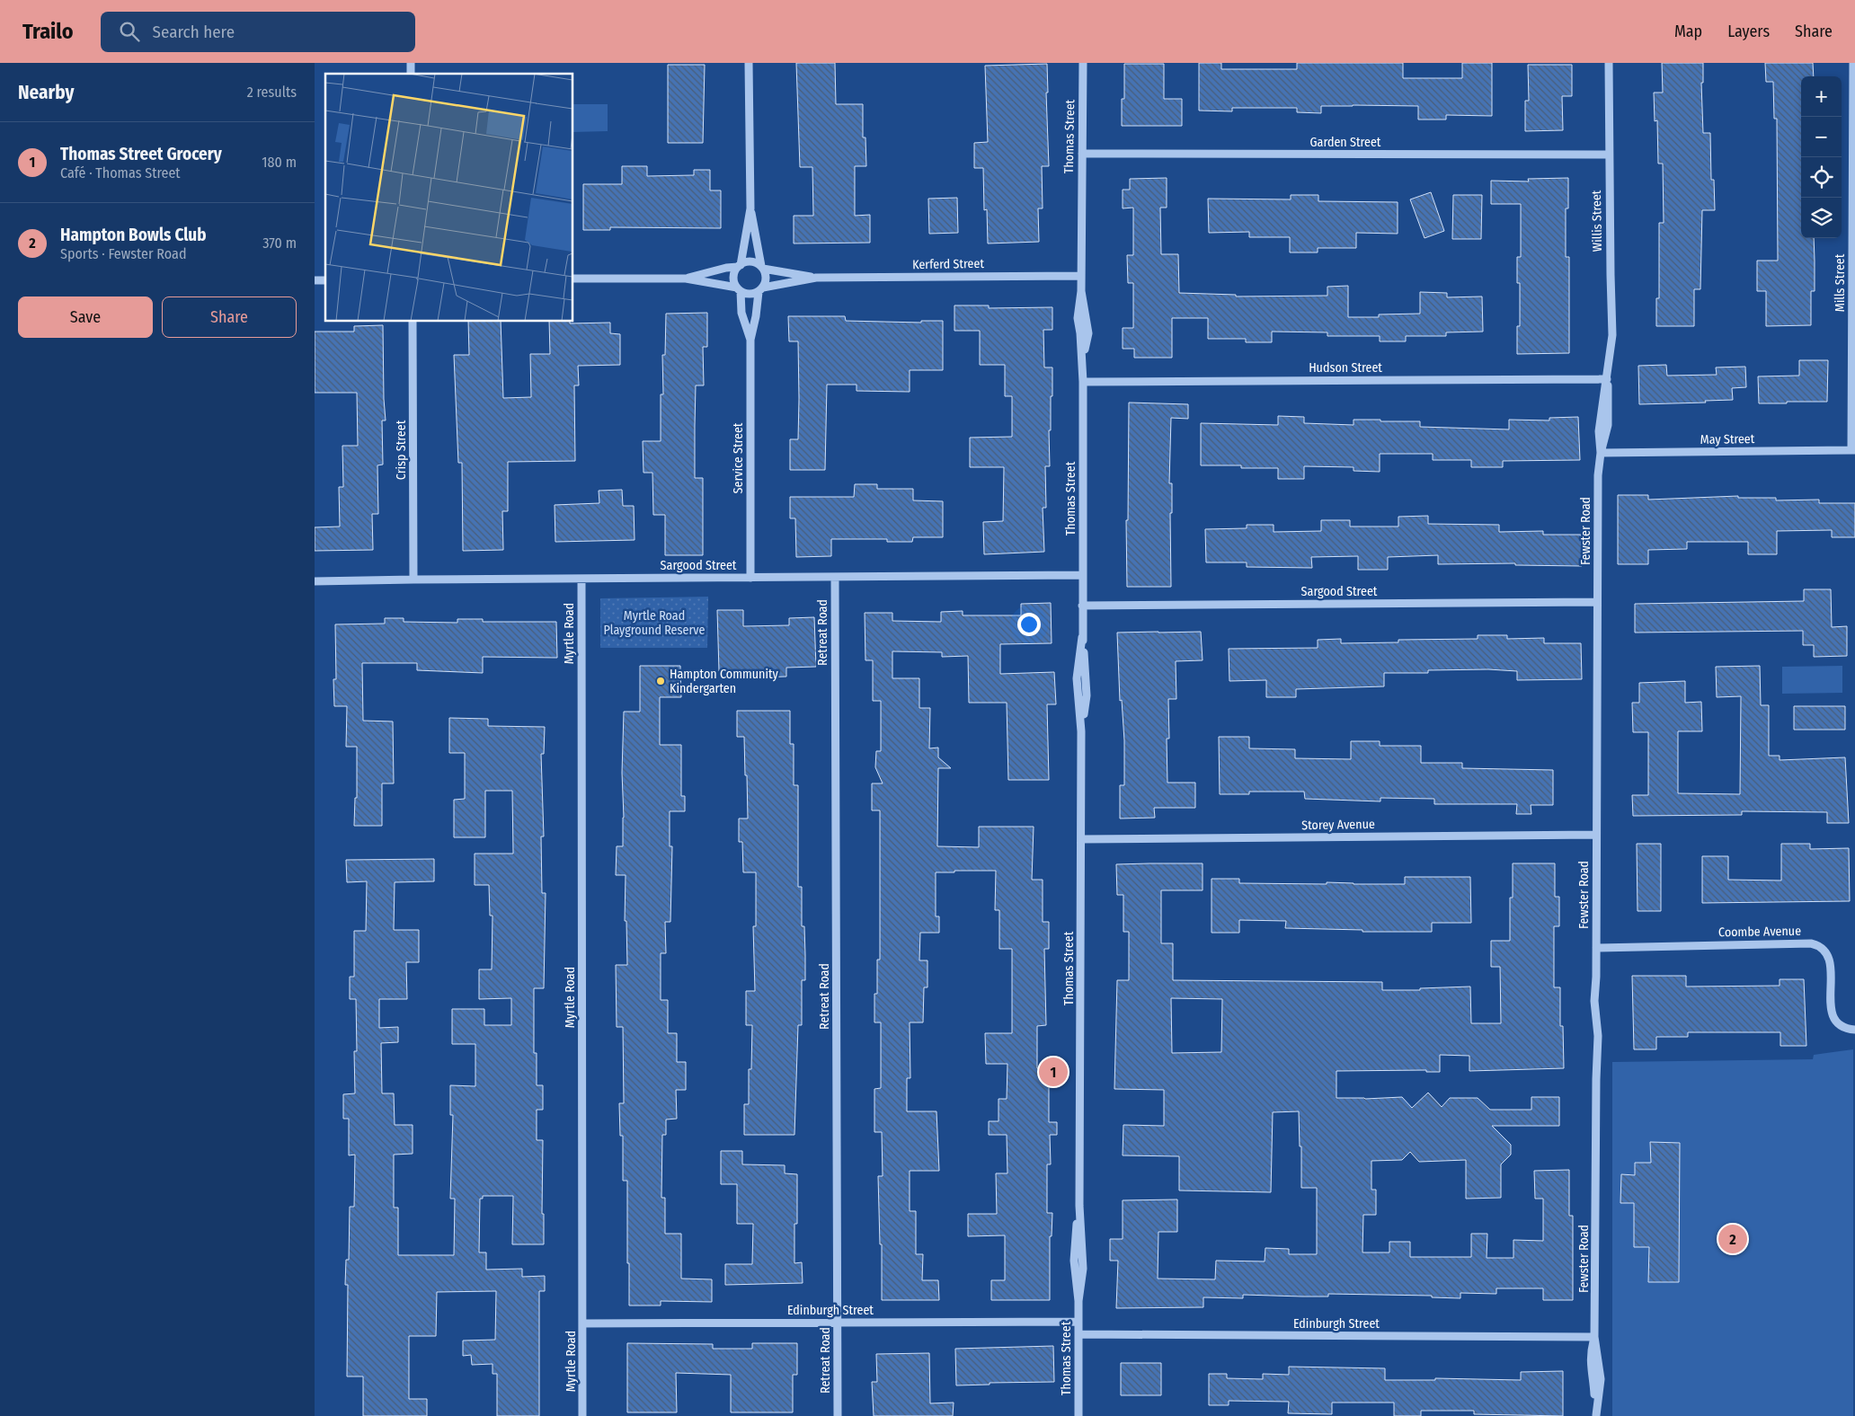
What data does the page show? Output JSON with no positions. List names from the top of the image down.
{
  "streets": {
    "street": [
      "Thomas Street",
      "Garden Street",
      "Willis Street",
      "Kerferd Street",
      "Mills Street",
      "Hudson Street",
      "May Street",
      "Crisp Street",
      "Service Street",
      "Fewster Road",
      "Sargood Street",
      "Retreat Road",
      "Myrtle Road",
      "Storey Avenue",
      "Coombe Avenue",
      "Edinburgh Street"
    ]
  },
  "crossings": [
    ["Thomas Street", "Garden Street"],
    ["Thomas Street", "Kerferd Street"],
    ["Thomas Street", "Hudson Street"],
    ["Thomas Street", "Sargood Street"],
    ["Thomas Street", "Storey Avenue"],
    ["Thomas Street", "Edinburgh Street"],
    ["Garden Street", "Willis Street"],
    ["Willis Street", "Hudson Street"],
    ["Willis Street", "May Street"],
    ["Willis Street", "Fewster Road"],
    ["Kerferd Street", "Service Street"],
    ["Mills Street", "May Street"],
    ["May Street", "Fewster Road"],
    ["Crisp Street", "Sargood Street"],
    ["Service Street", "Sargood Street"],
    ["Fewster Road", "Sargood Street"],
    ["Fewster Road", "Storey Avenue"],
    ["Fewster Road", "Coombe Avenue"],
    ["Fewster Road", "Edinburgh Street"],
    ["Sargood Street", "Retreat Road"],
    ["Sargood Street", "Myrtle Road"],
    ["Retreat Road", "Edinburgh Street"],
    ["Myrtle Road", "Edinburgh Street"]
  ],
  "parks": ["Myrtle Road Playground Reserve"],
  "places": ["Hampton Community Kindergarten"],
  "page": {
    "header": "Trailo",
    "search": "Search here",
    "nav": ["Map", "Layers", "Share"],
    "heading": ["Nearby", "2 results"],
    "map_buttons": ["+", "−"],
    "list": [
      {
        "mark": "1",
        "name": "Thomas Street Grocery",
        "note": "Café · Thomas Street",
        "value": "180 m"
      },
      {
        "mark": "2",
        "name": "Hampton Bowls Club",
        "note": "Sports · Fewster Road",
        "value": "370 m"
      }
    ],
    "buttons": ["Save", "Share"],
    "pins": ["1", "2"]
  }
}
